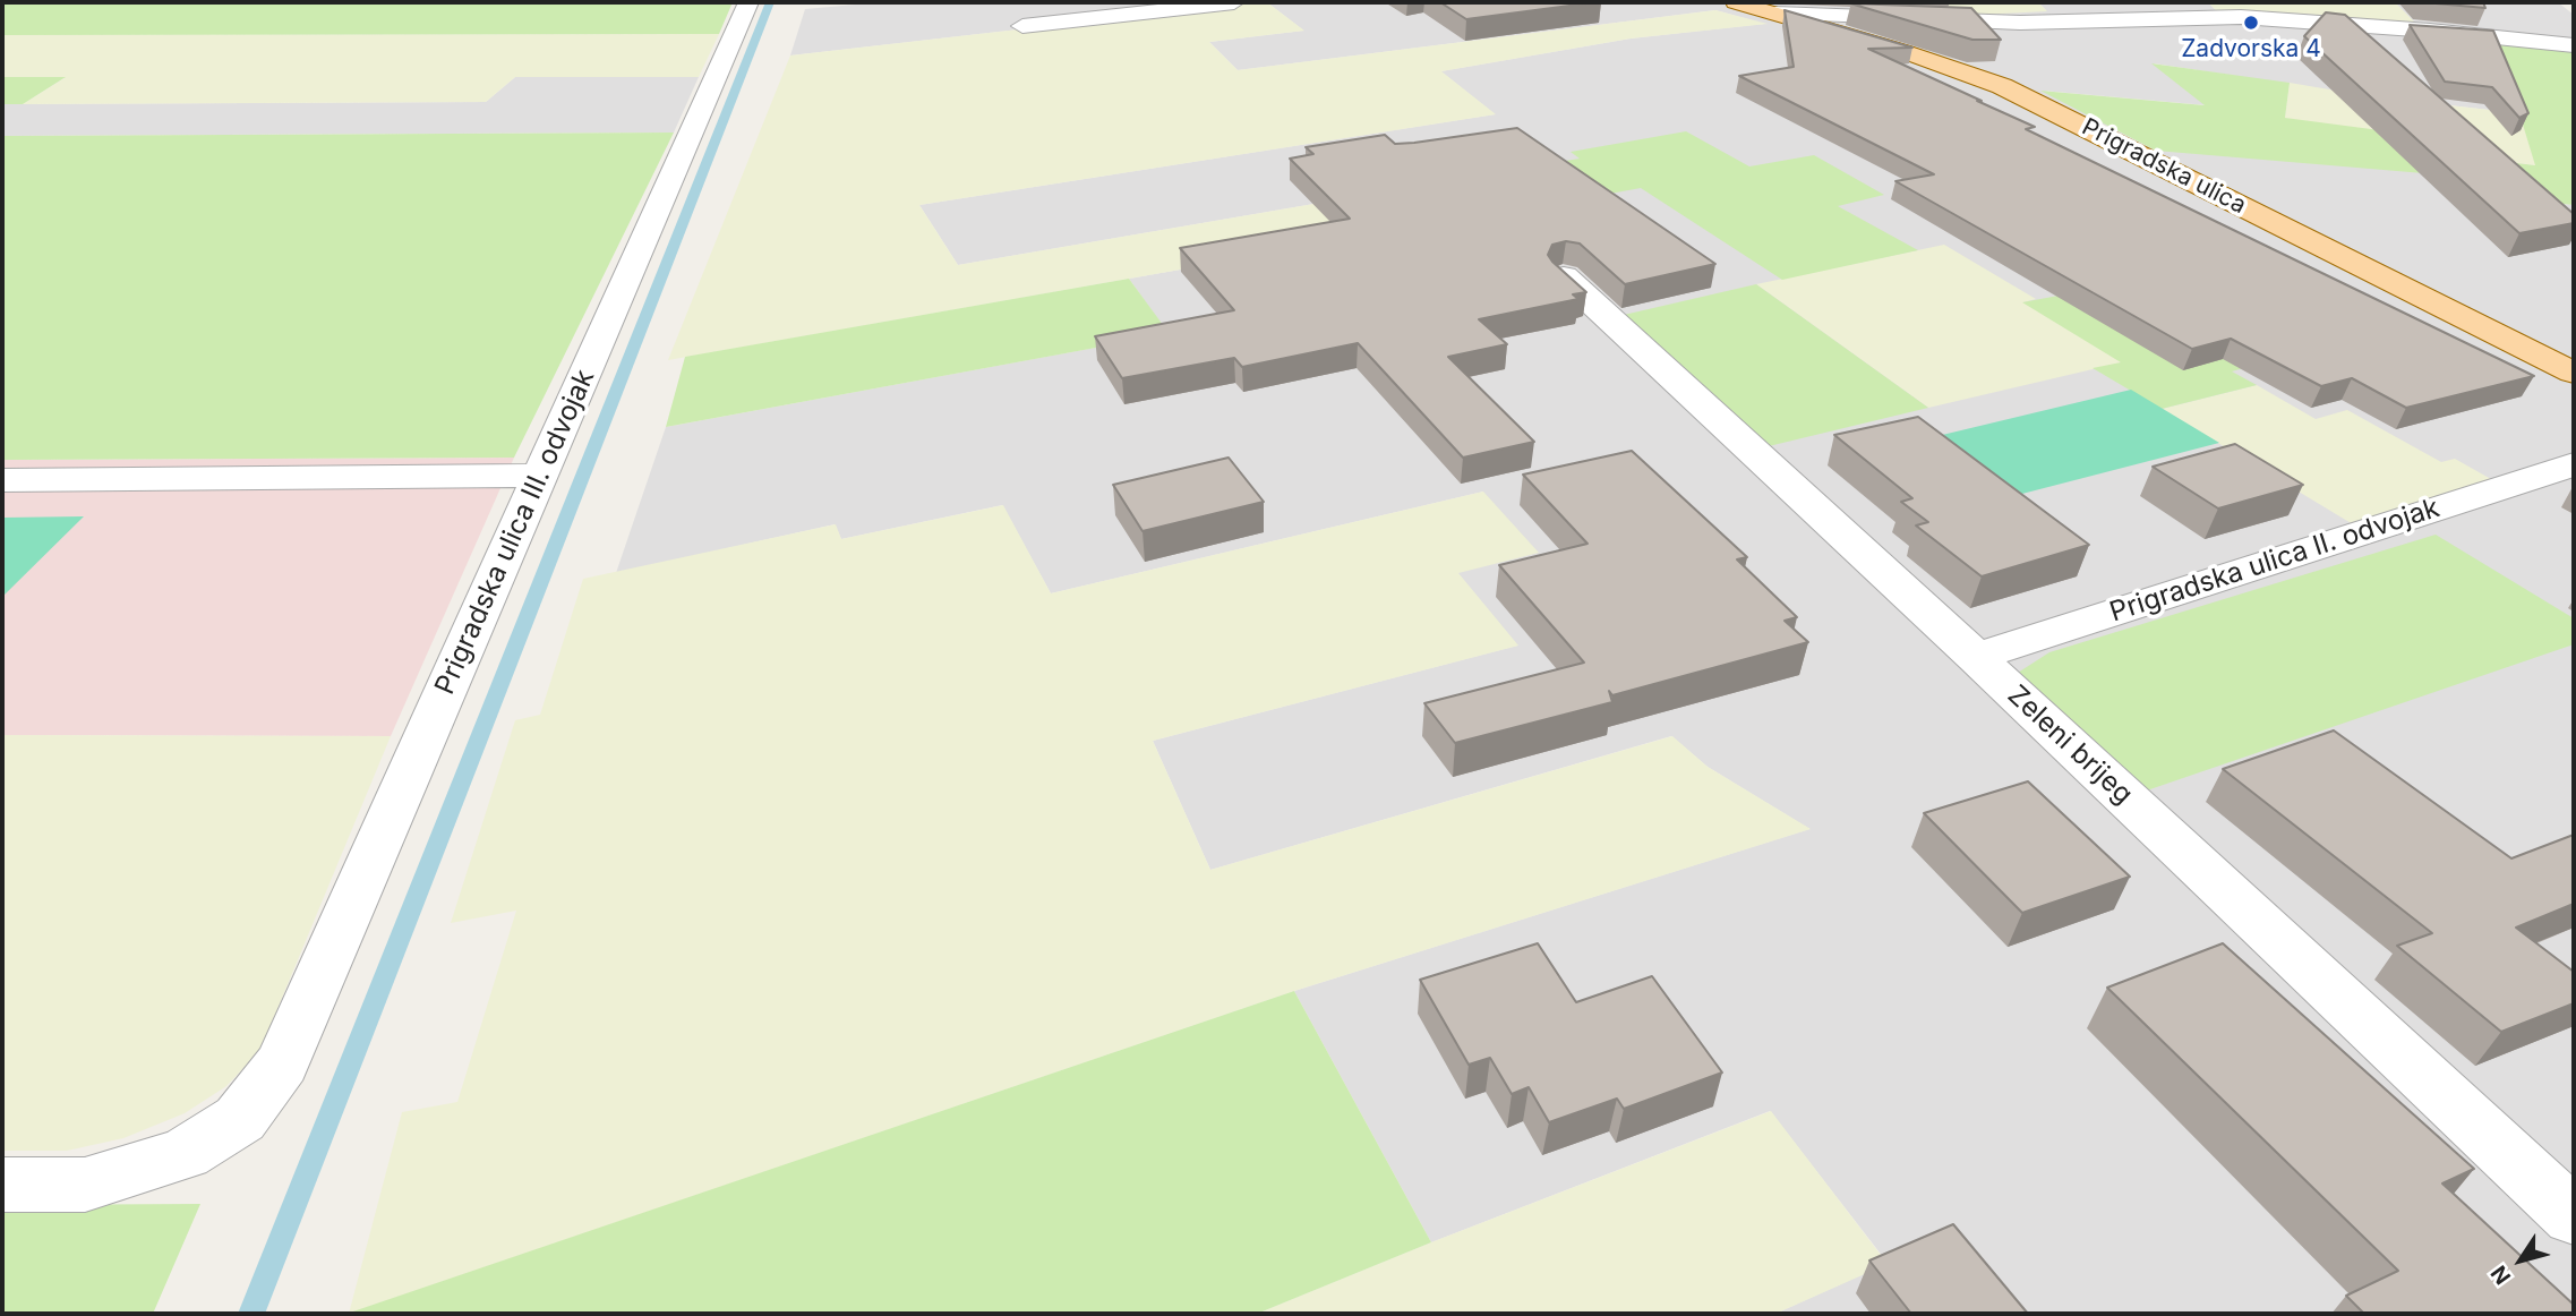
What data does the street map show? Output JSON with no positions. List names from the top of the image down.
{
  "streets": {
    "main road": ["Prigradska ulica"],
    "street": ["Prigradska ulica III. odvojak", "Prigradska ulica II. odvojak", "Zeleni brijeg"]
  },
  "crossings": [
    ["Prigradska ulica II. odvojak", "Zeleni brijeg"]
  ],
  "places": ["Zadvorska 4"],
  "north": "bottom left"
}
